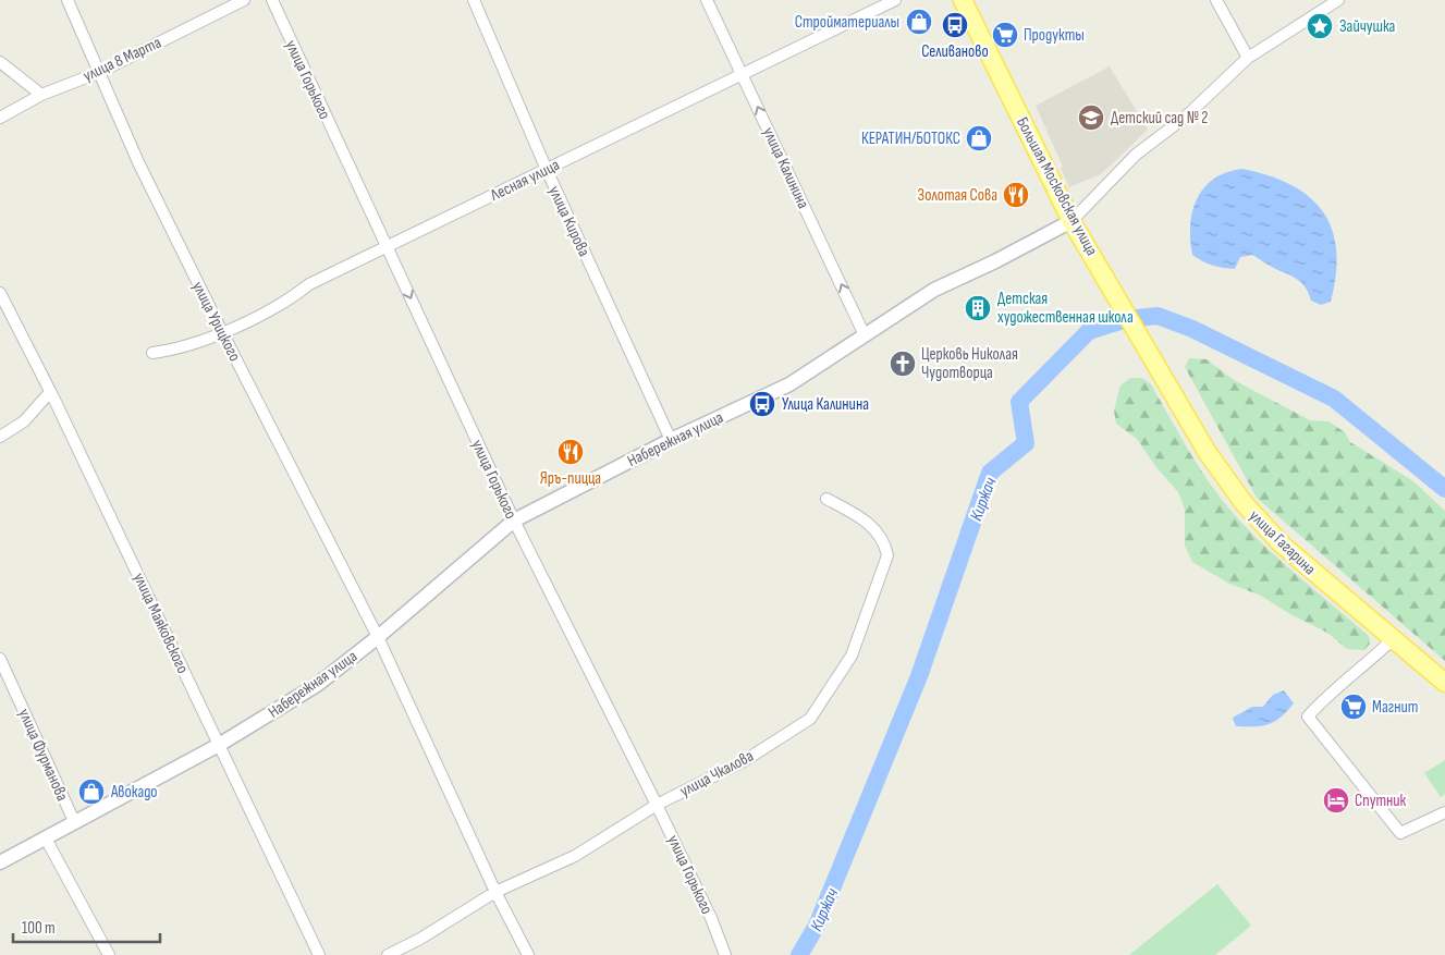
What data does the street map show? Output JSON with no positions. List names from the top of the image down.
{
  "streets": {
    "main road": ["Большая Московская улица", "улица Гагарина"],
    "street": [
      "улица 8 Марта",
      "улица Горького",
      "улица Калинина",
      "Лесная улица",
      "улица Кирова",
      "улица Урицкого",
      "Набережная улица",
      "улица Маяковского",
      "улица Фурманова",
      "улица Чкалова"
    ]
  },
  "crossings": [
    ["улица 8 Марта", "улица Урицкого"],
    ["улица Горького", "Лесная улица"],
    ["улица Горького", "Набережная улица"],
    ["улица Горького", "улица Чкалова"],
    ["улица Калинина", "Лесная улица"],
    ["улица Калинина", "Набережная улица"],
    ["Лесная улица", "улица Кирова"],
    ["Лесная улица", "улица Урицкого"],
    ["Большая Московская улица", "Набережная улица"],
    ["Большая Московская улица", "улица Гагарина"],
    ["улица Кирова", "Набережная улица"],
    ["улица Урицкого", "Набережная улица"],
    ["улица Урицкого", "улица Чкалова"],
    ["Набережная улица", "улица Маяковского"],
    ["Набережная улица", "улица Фурманова"]
  ],
  "one_way": ["улица Калинина"],
  "water": ["Киржач"],
  "places": {
    "shop": ["Стройматериалы", "КЕРАТИН/БОТОКС", "Авокадо"],
    "bus stop": ["Селиваново", "Улица Калинина"],
    "place": ["Зайчушка"],
    "supermarket": ["Продукты", "Магнит"],
    "school or university": ["Детский сад № 2"],
    "restaurant": ["Золотая Сова", "Яръ-пицца"],
    "building": ["Детская художественная школа"],
    "church": ["Церковь Николая Чудотворца"],
    "hotel": ["Спутник"]
  },
  "scale_bar": "100 m"
}
